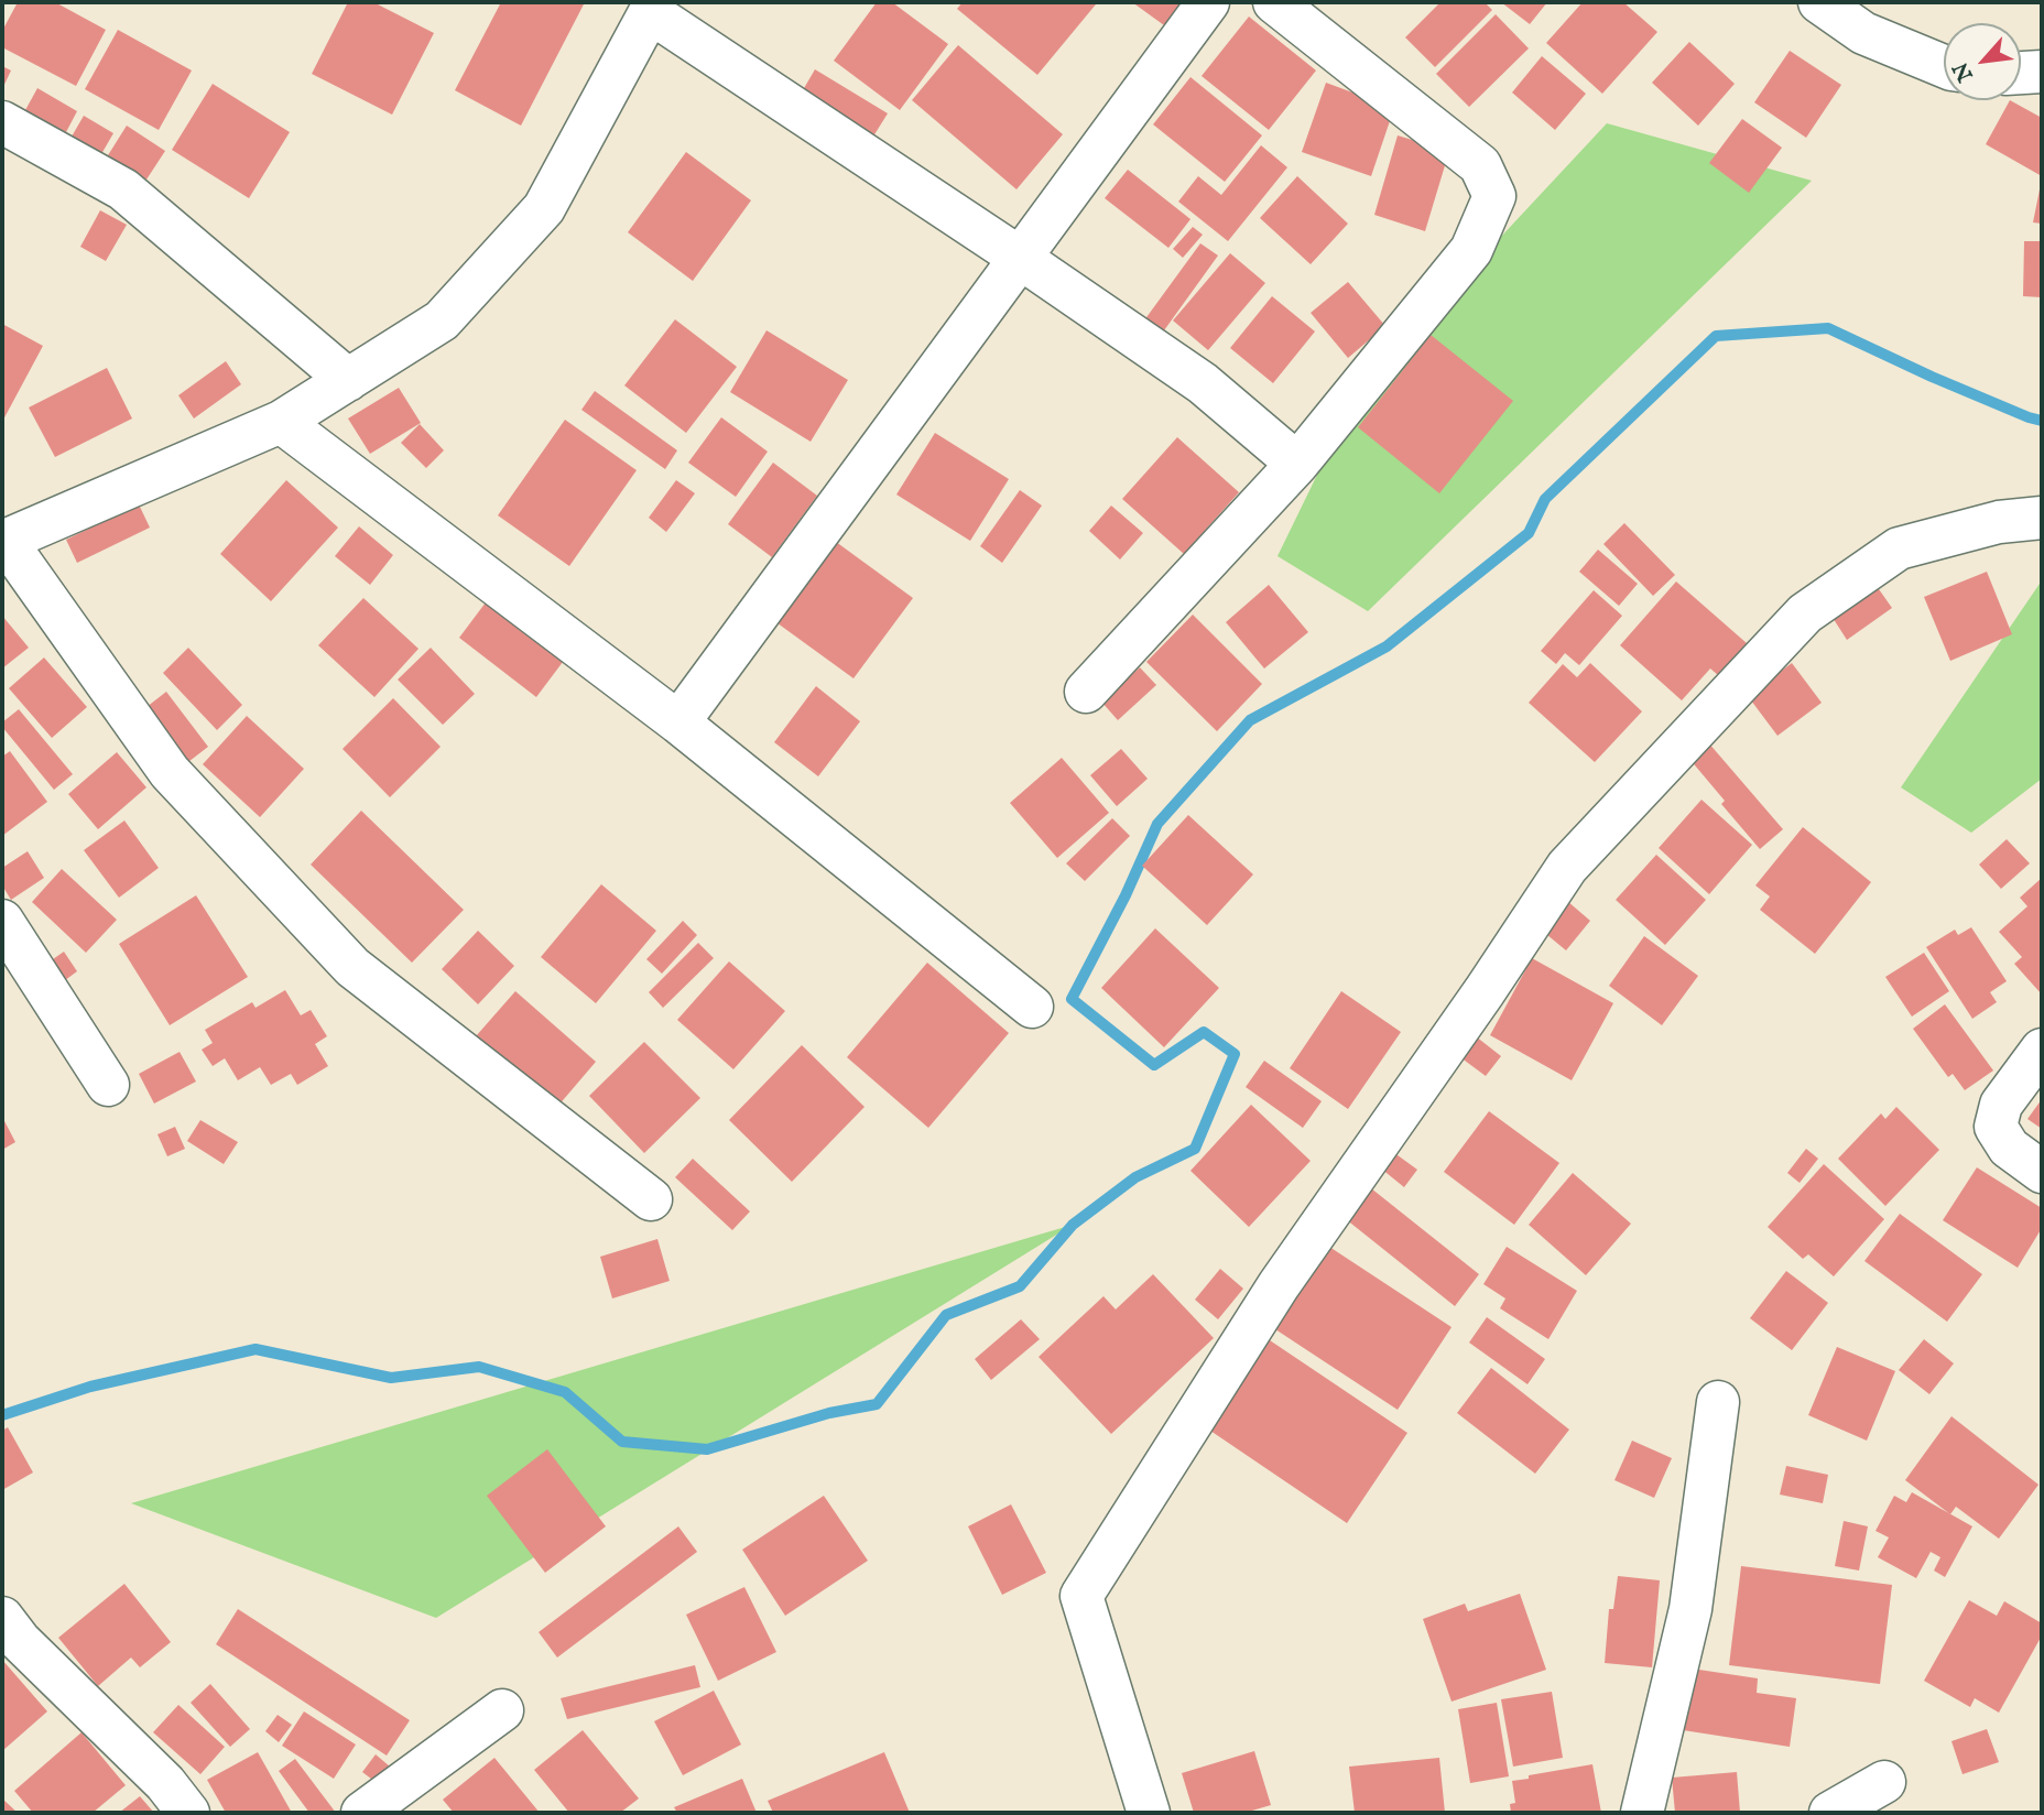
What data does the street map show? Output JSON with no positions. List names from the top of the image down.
{
  "north": "bottom left"
}
